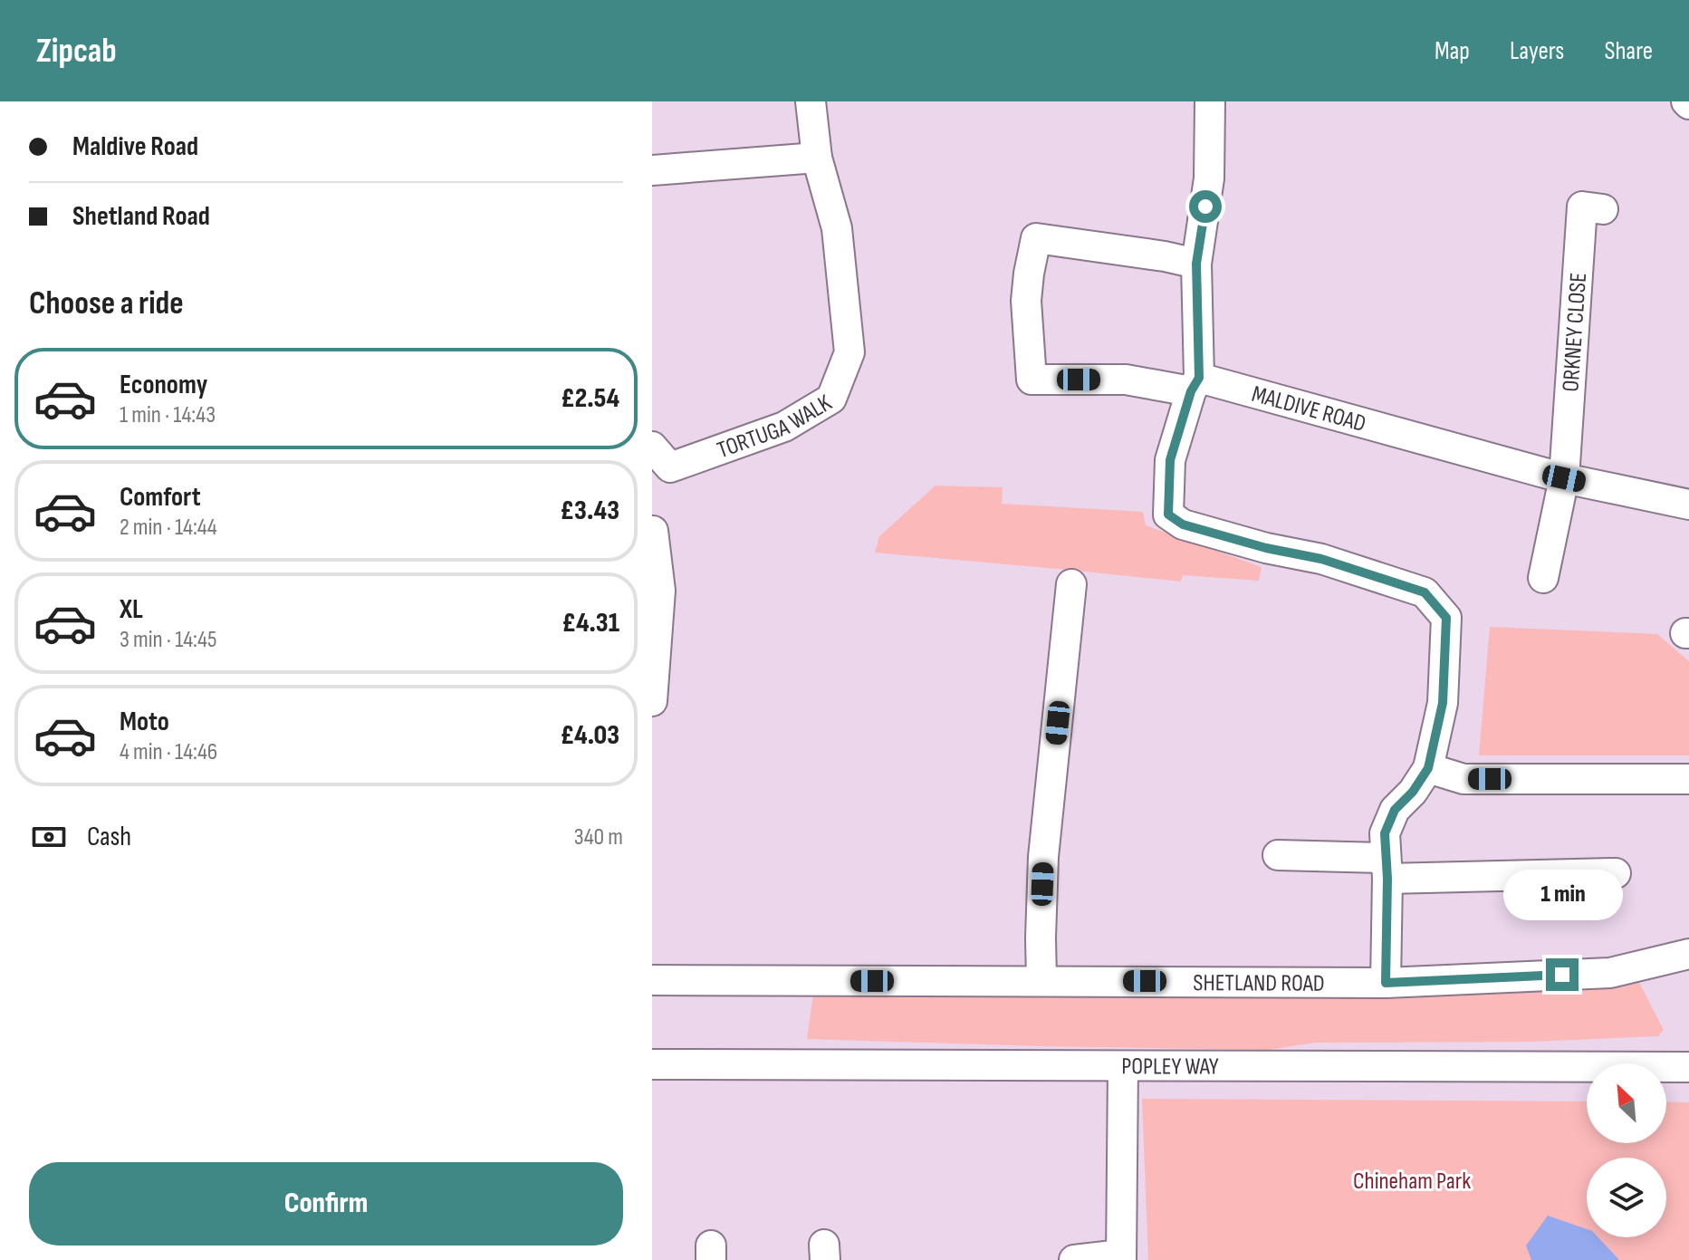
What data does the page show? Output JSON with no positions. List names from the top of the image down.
{
  "streets": {
    "street": [
      "ORKNEY CLOSE",
      "MALDIVE ROAD",
      "TORTUGA WALK",
      "SHETLAND ROAD",
      "POPLEY WAY"
    ]
  },
  "crossings": [
    ["ORKNEY CLOSE", "MALDIVE ROAD"]
  ],
  "parks": ["Chineham Park"],
  "north": "top left",
  "page": {
    "header": "Zipcab",
    "nav": ["Map", "Layers", "Share"],
    "banner": ["Maldive Road", "Shetland Road"],
    "heading": "Choose a ride",
    "list": [
      {
        "name": "Economy",
        "note": "1 min · 14:43",
        "value": "£2.54"
      },
      {
        "name": "Comfort",
        "note": "2 min · 14:44",
        "value": "£3.43"
      },
      {
        "name": "XL",
        "note": "3 min · 14:45",
        "value": "£4.31"
      },
      {
        "name": "Moto",
        "note": "4 min · 14:46",
        "value": "£4.03"
      }
    ],
    "pay": ["Cash", "340 m"],
    "bubble": "1 min",
    "buttons": "Confirm"
  }
}
